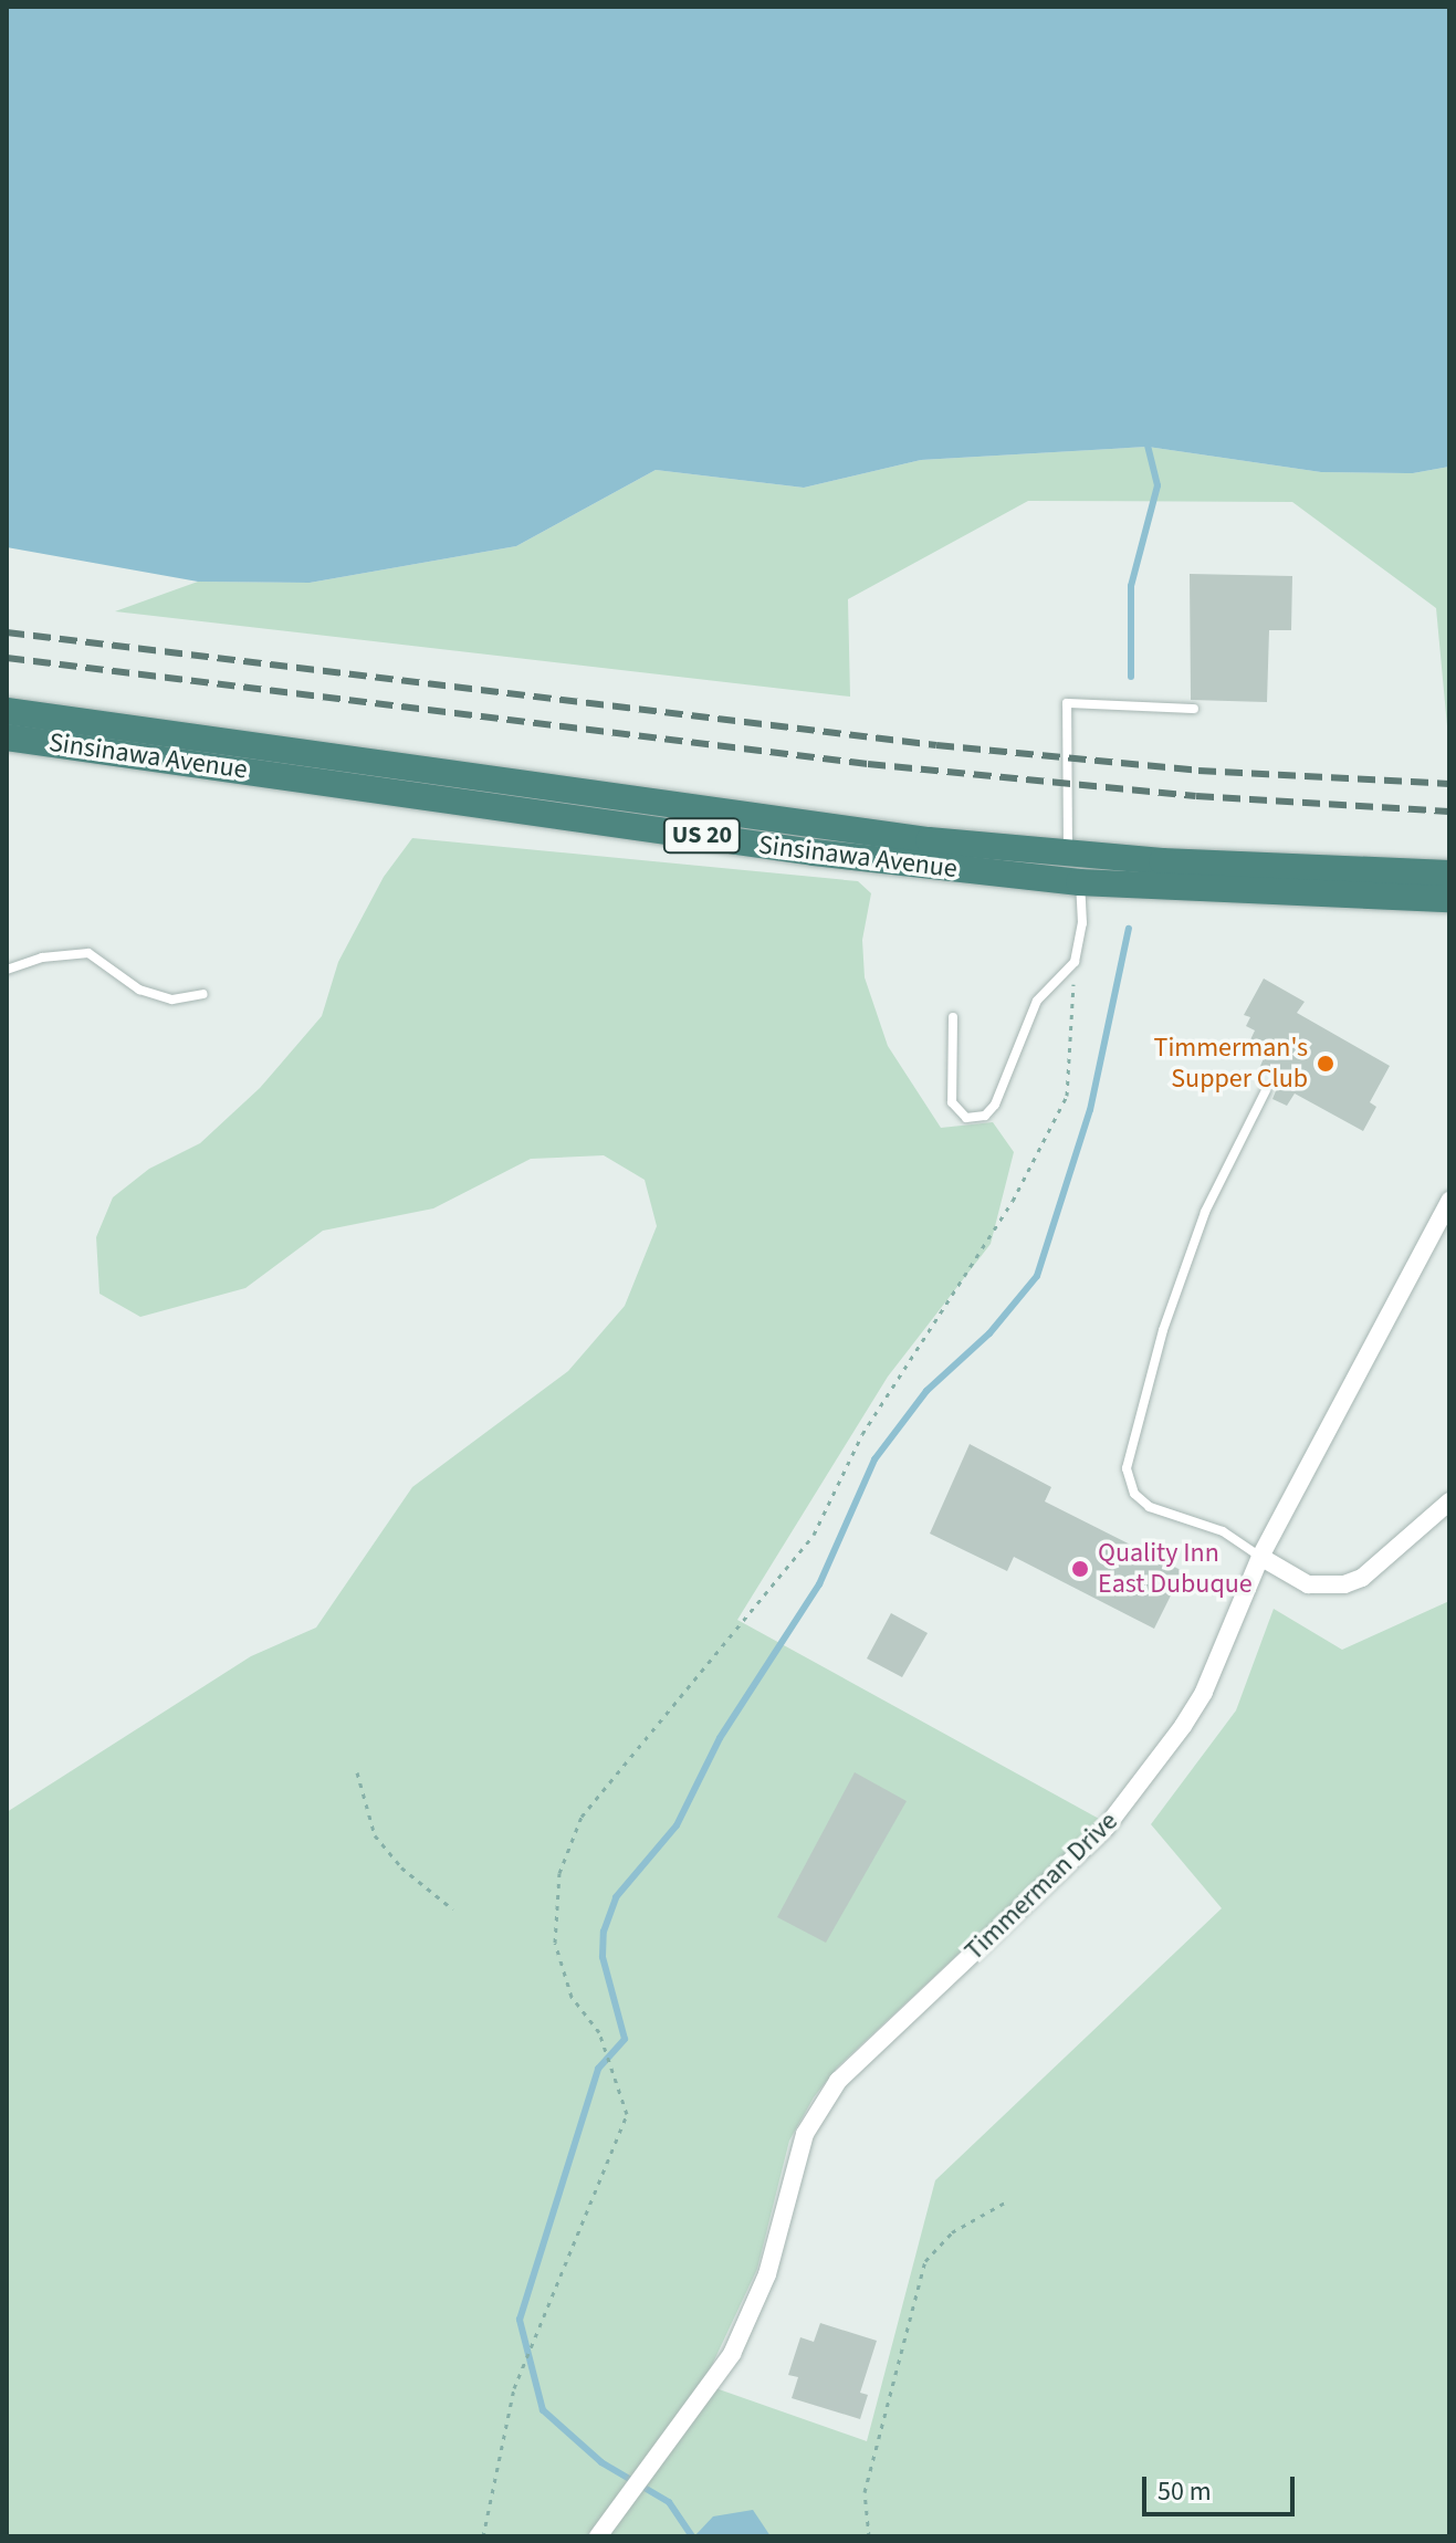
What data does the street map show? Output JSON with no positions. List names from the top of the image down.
{
  "streets": {
    "highway": ["Sinsinawa Avenue", "US 20"],
    "street": ["Timmerman Drive"]
  },
  "places": ["Timmerman's Supper Club", "Quality Inn East Dubuque"],
  "scale_bar": "50 m"
}
